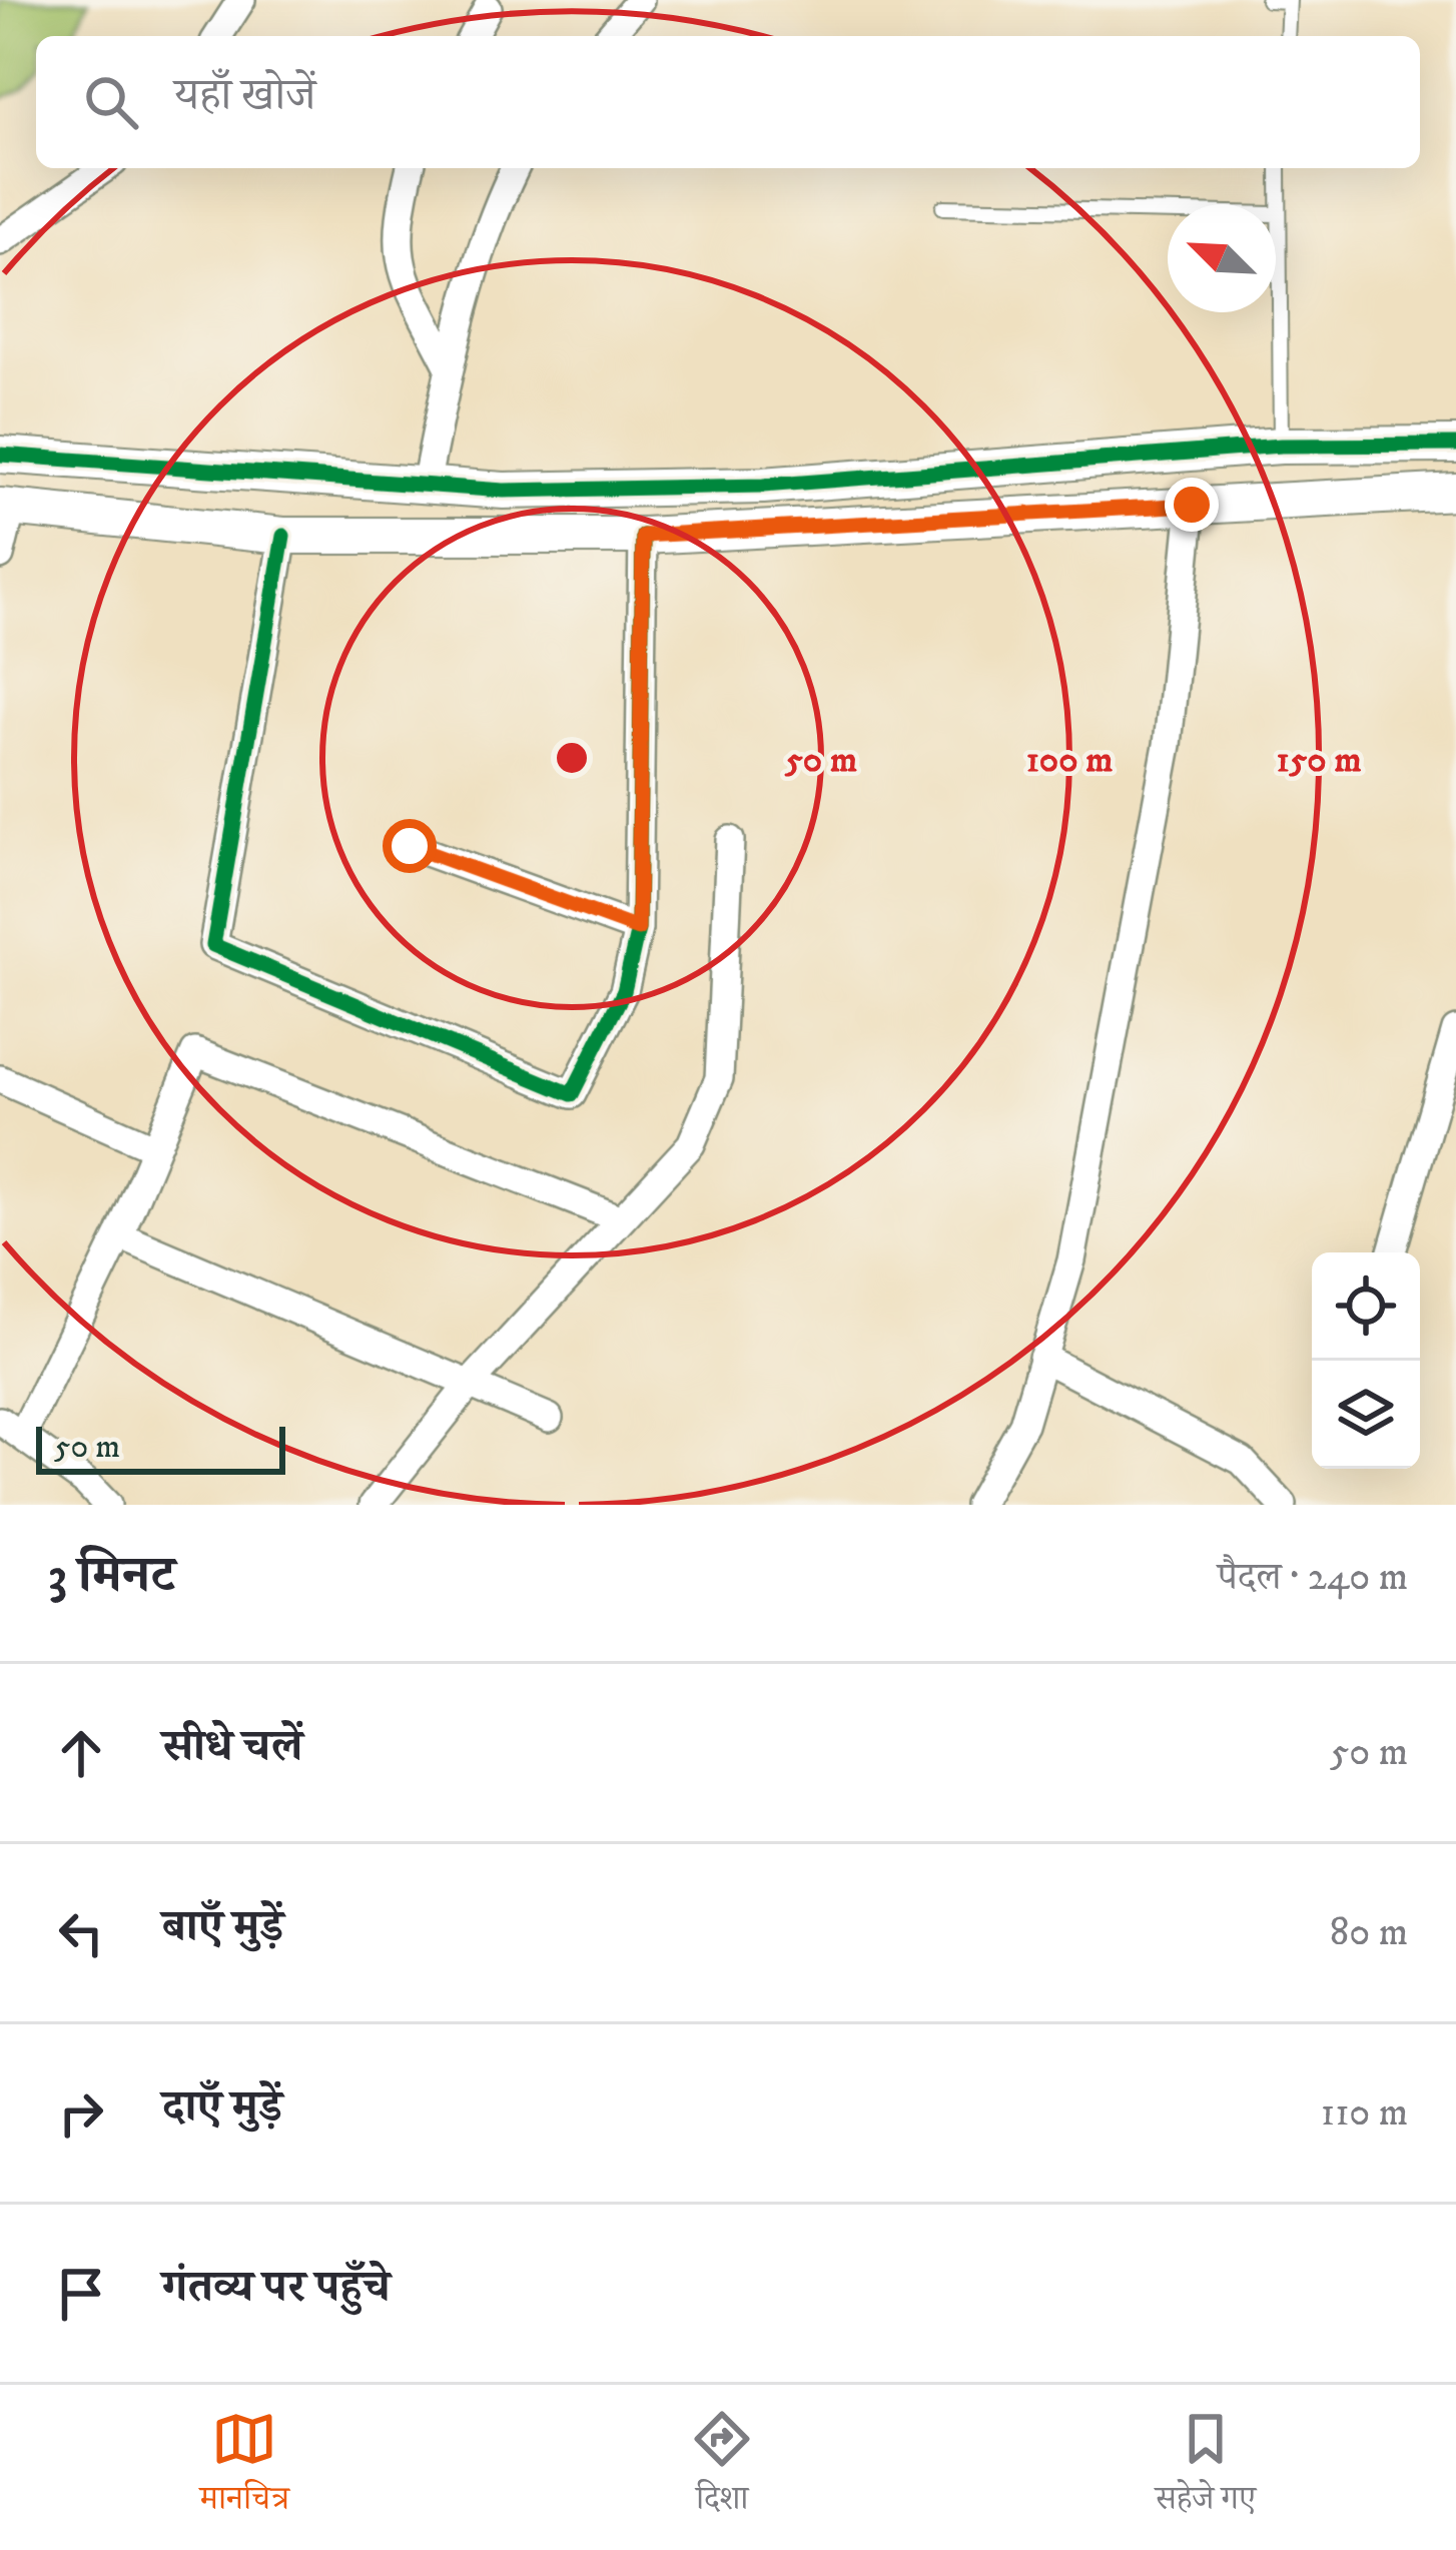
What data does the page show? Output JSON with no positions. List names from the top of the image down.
{
  "scale_bar": "50 m",
  "north": "top left",
  "page": {
    "search": "यहाँ खोजें",
    "scale": "50 m",
    "heading": ["3 मिनट", "पैदल · 240 m"],
    "list": [
      ["सीधे चलें", "50 m"],
      ["बाएँ मुड़ें", "80 m"],
      ["दाएँ मुड़ें", "110 m"],
      "गंतव्य पर पहुँचे"
    ],
    "nav": ["मानचित्र", "दिशा", "सहेजे गए"]
  },
  "rings": ["50 m", "100 m", "150 m"]
}
